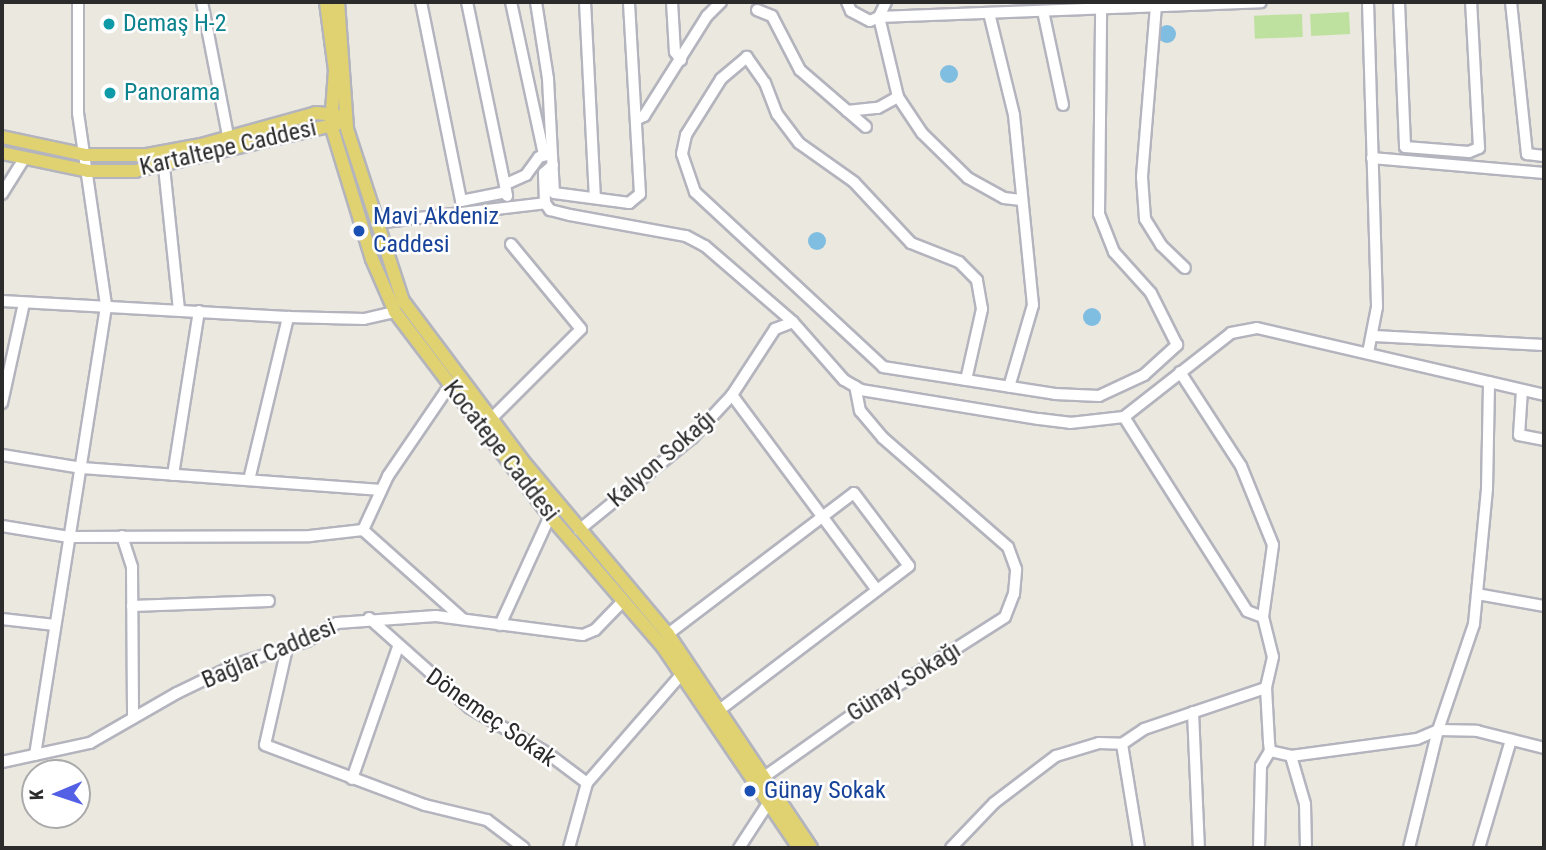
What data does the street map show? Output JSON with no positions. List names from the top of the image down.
{
  "streets": {
    "main road": ["Kartaltepe Caddesi", "Kocatepe Caddesi"],
    "street": [
      "Kalyon Sokağı",
      "Bağlar Caddesi",
      "Günay Sokağı",
      "Dönemeç Sokak"
    ]
  },
  "crossings": [
    ["Kartaltepe Caddesi", "Kocatepe Caddesi"],
    ["Kocatepe Caddesi", "Kalyon Sokağı"],
    ["Kocatepe Caddesi", "Bağlar Caddesi"],
    ["Kocatepe Caddesi", "Günay Sokağı"],
    ["Bağlar Caddesi", "Dönemeç Sokak"]
  ],
  "places": [
    "Demaş H-2",
    "Panorama",
    "Mavi Akdeniz Caddesi",
    "Günay Sokak"
  ],
  "north": "left"
}
